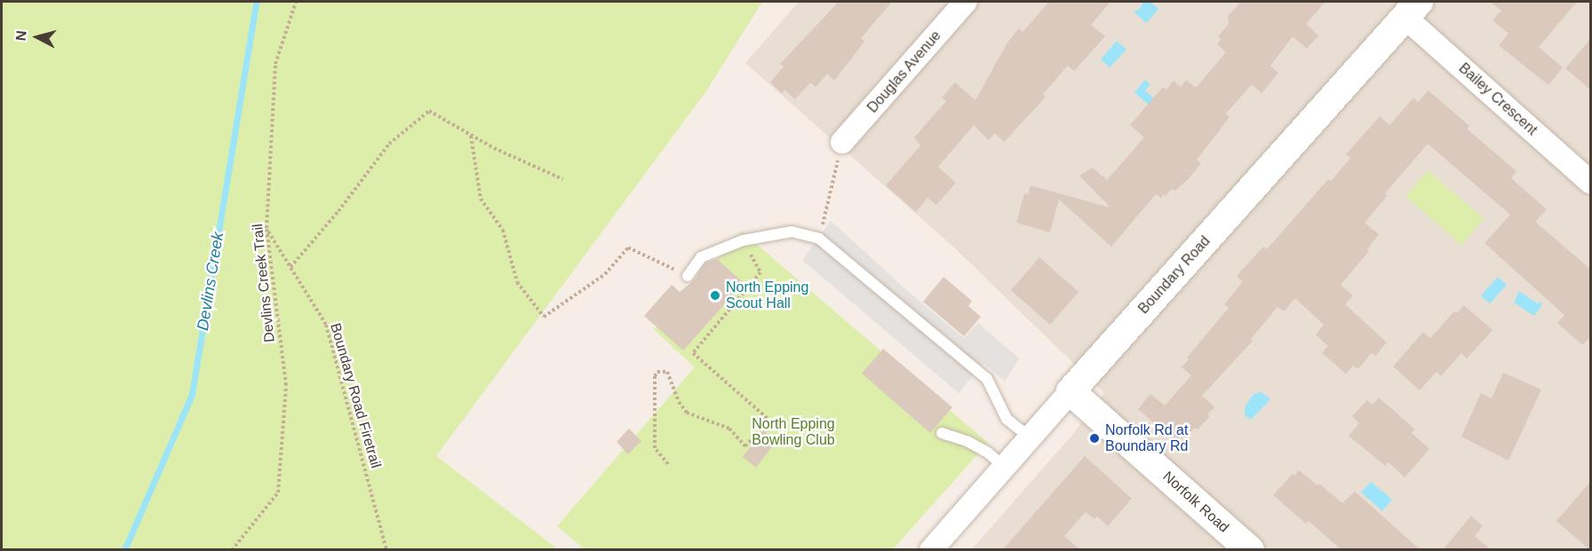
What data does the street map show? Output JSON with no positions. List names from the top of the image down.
{
  "streets": {
    "street": [
      "Douglas Avenue",
      "Bailey Crescent",
      "Boundary Road",
      "Norfolk Road"
    ],
    "path": ["Devlins Creek Trail", "Boundary Road Firetrail"]
  },
  "crossings": [
    ["Bailey Crescent", "Boundary Road"],
    ["Boundary Road", "Norfolk Road"],
    ["Devlins Creek Trail", "Boundary Road Firetrail"]
  ],
  "water": ["Devlins Creek"],
  "parks": ["North Epping Bowling Club"],
  "places": ["North Epping Scout Hall", "Norfolk Rd at Boundary Rd"],
  "north": "left"
}
